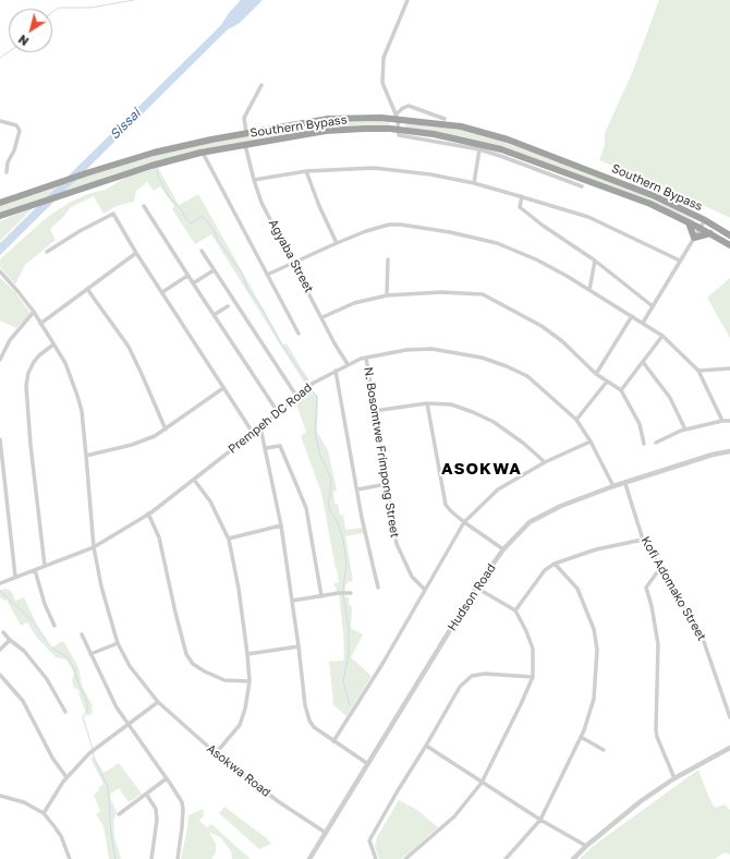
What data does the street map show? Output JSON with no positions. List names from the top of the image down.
{
  "streets": {
    "highway": ["Southern Bypass"],
    "street": [
      "Agyaba Street",
      "Prempeh DC Road",
      "N. Bosomtwe Frimpong Street",
      "Kofi Adomako Street",
      "Hudson Road",
      "Asokwa Road"
    ]
  },
  "crossings": [
    ["Southern Bypass", "Agyaba Street"],
    ["Agyaba Street", "Prempeh DC Road"],
    ["Prempeh DC Road", "N. Bosomtwe Frimpong Street"],
    ["Prempeh DC Road", "Hudson Road"],
    ["Prempeh DC Road", "Asokwa Road"],
    ["Kofi Adomako Street", "Hudson Road"],
    ["Hudson Road", "Asokwa Road"]
  ],
  "districts": ["ASOKWA"],
  "water": ["Sissai"],
  "north": "bottom left"
}
